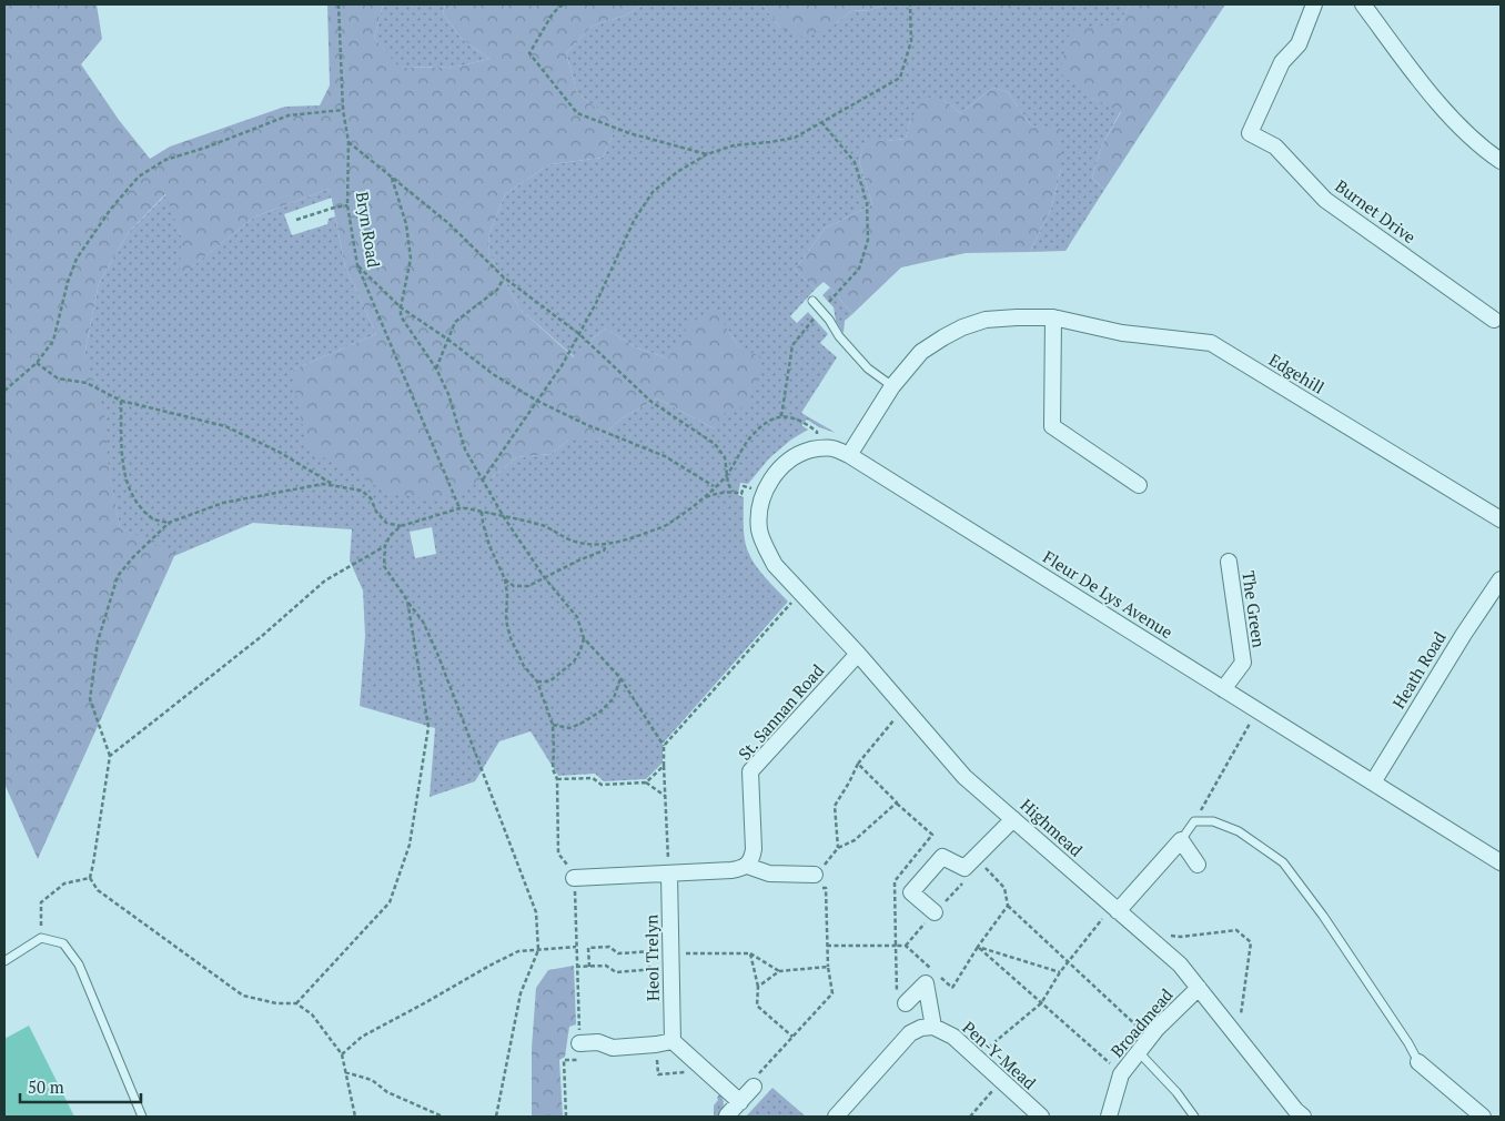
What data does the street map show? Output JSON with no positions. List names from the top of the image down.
{
  "streets": {
    "street": [
      "Burnet Drive",
      "Edgehill",
      "Fleur De Lys Avenue",
      "The Green",
      "Heath Road",
      "St. Sannan Road",
      "Highmead",
      "Heol Trelyn",
      "Broadmead",
      "Pen-Y-Mead"
    ],
    "path": ["Bryn Road"]
  },
  "crossings": [
    ["Edgehill", "Fleur De Lys Avenue"],
    ["Fleur De Lys Avenue", "The Green"],
    ["Fleur De Lys Avenue", "Heath Road"],
    ["Fleur De Lys Avenue", "Highmead"],
    ["St. Sannan Road", "Highmead"],
    ["Highmead", "Broadmead"]
  ],
  "scale_bar": "50 m"
}
